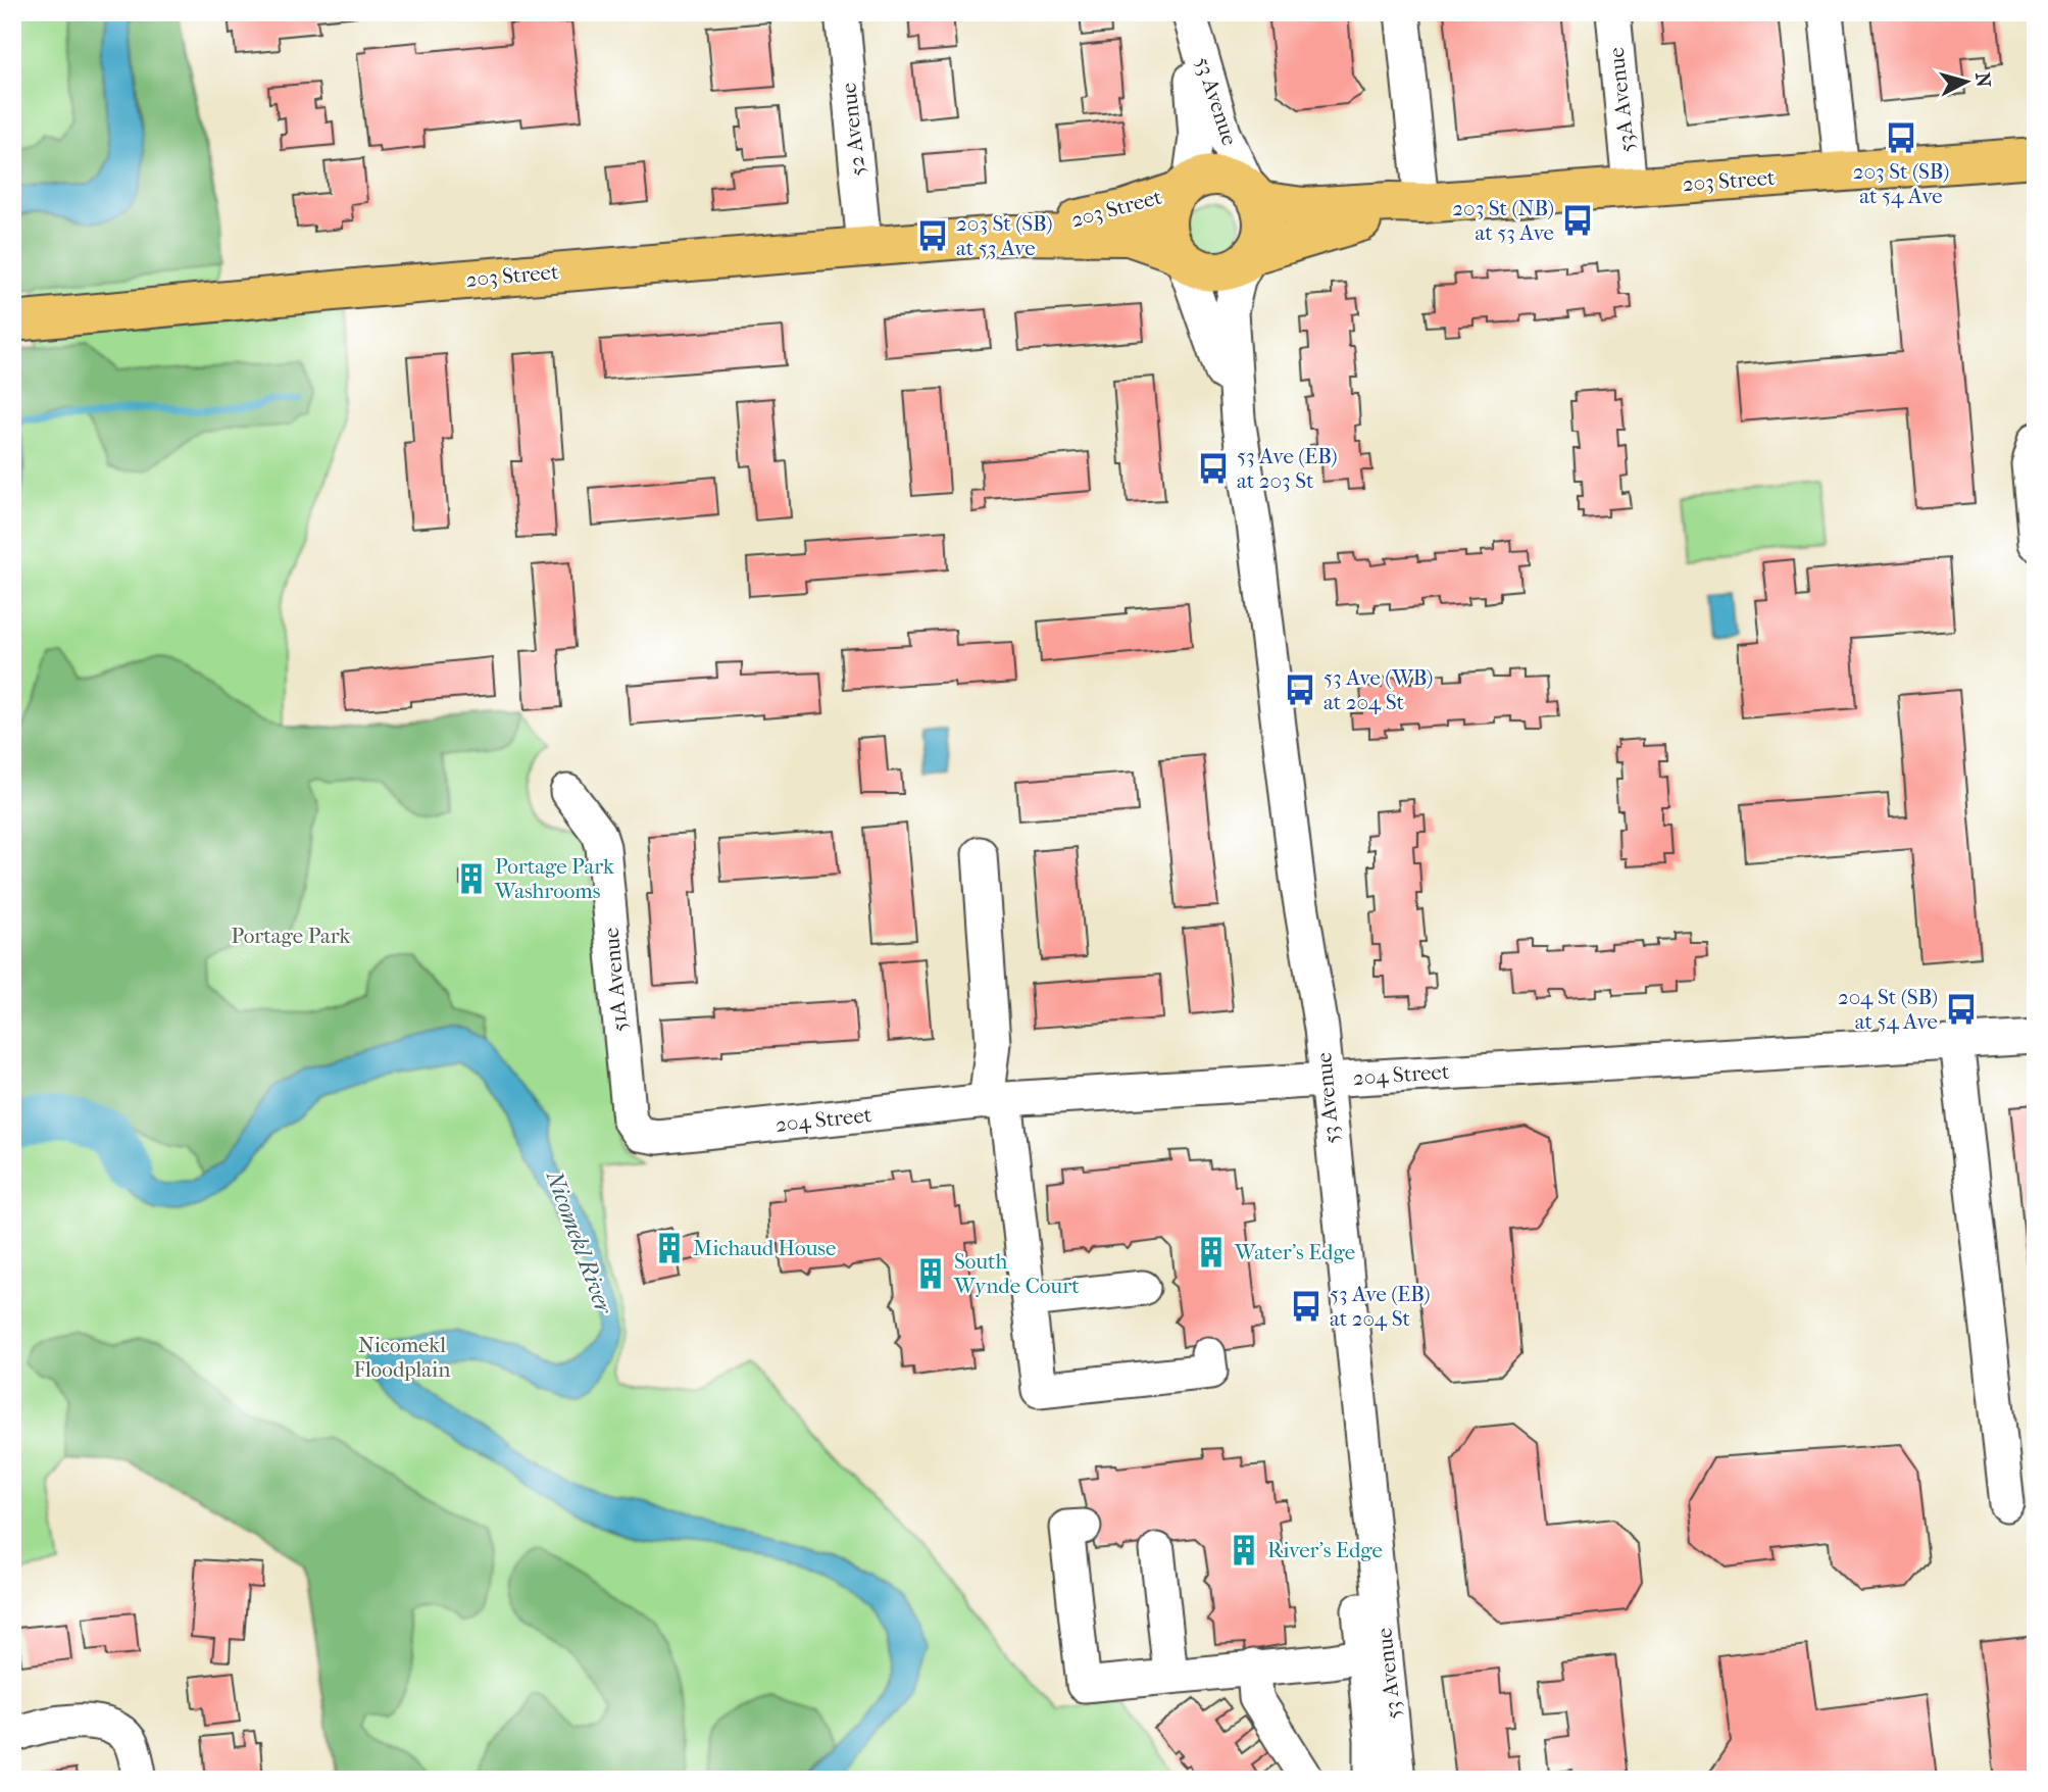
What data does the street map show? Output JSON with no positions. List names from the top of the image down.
{
  "streets": {
    "main road": ["203 Street"],
    "street": [
      "53A Avenue",
      "53 Avenue",
      "52 Avenue",
      "51A Avenue",
      "204 Street"
    ]
  },
  "crossings": [
    ["53A Avenue", "203 Street"],
    ["53 Avenue", "203 Street"],
    ["53 Avenue", "204 Street"],
    ["52 Avenue", "203 Street"],
    ["51A Avenue", "204 Street"]
  ],
  "water": ["Nicomekl River"],
  "parks": ["Portage Park", "Nicomekl Floodplain"],
  "places": {
    "bus stop": [
      "203 St (SB) at 54 Ave",
      "203 St (NB) at 53 Ave",
      "203 St (SB) at 53 Ave",
      "53 Ave (EB) at 203 St",
      "53 Ave (WB) at 204 St",
      "204 St (SB) at 54 Ave",
      "53 Ave (EB) at 204 St"
    ],
    "building": [
      "Portage Park Washrooms",
      "Michaud House",
      "Water's Edge",
      "South Wynde Court",
      "River's Edge"
    ]
  },
  "north": "right"
}
